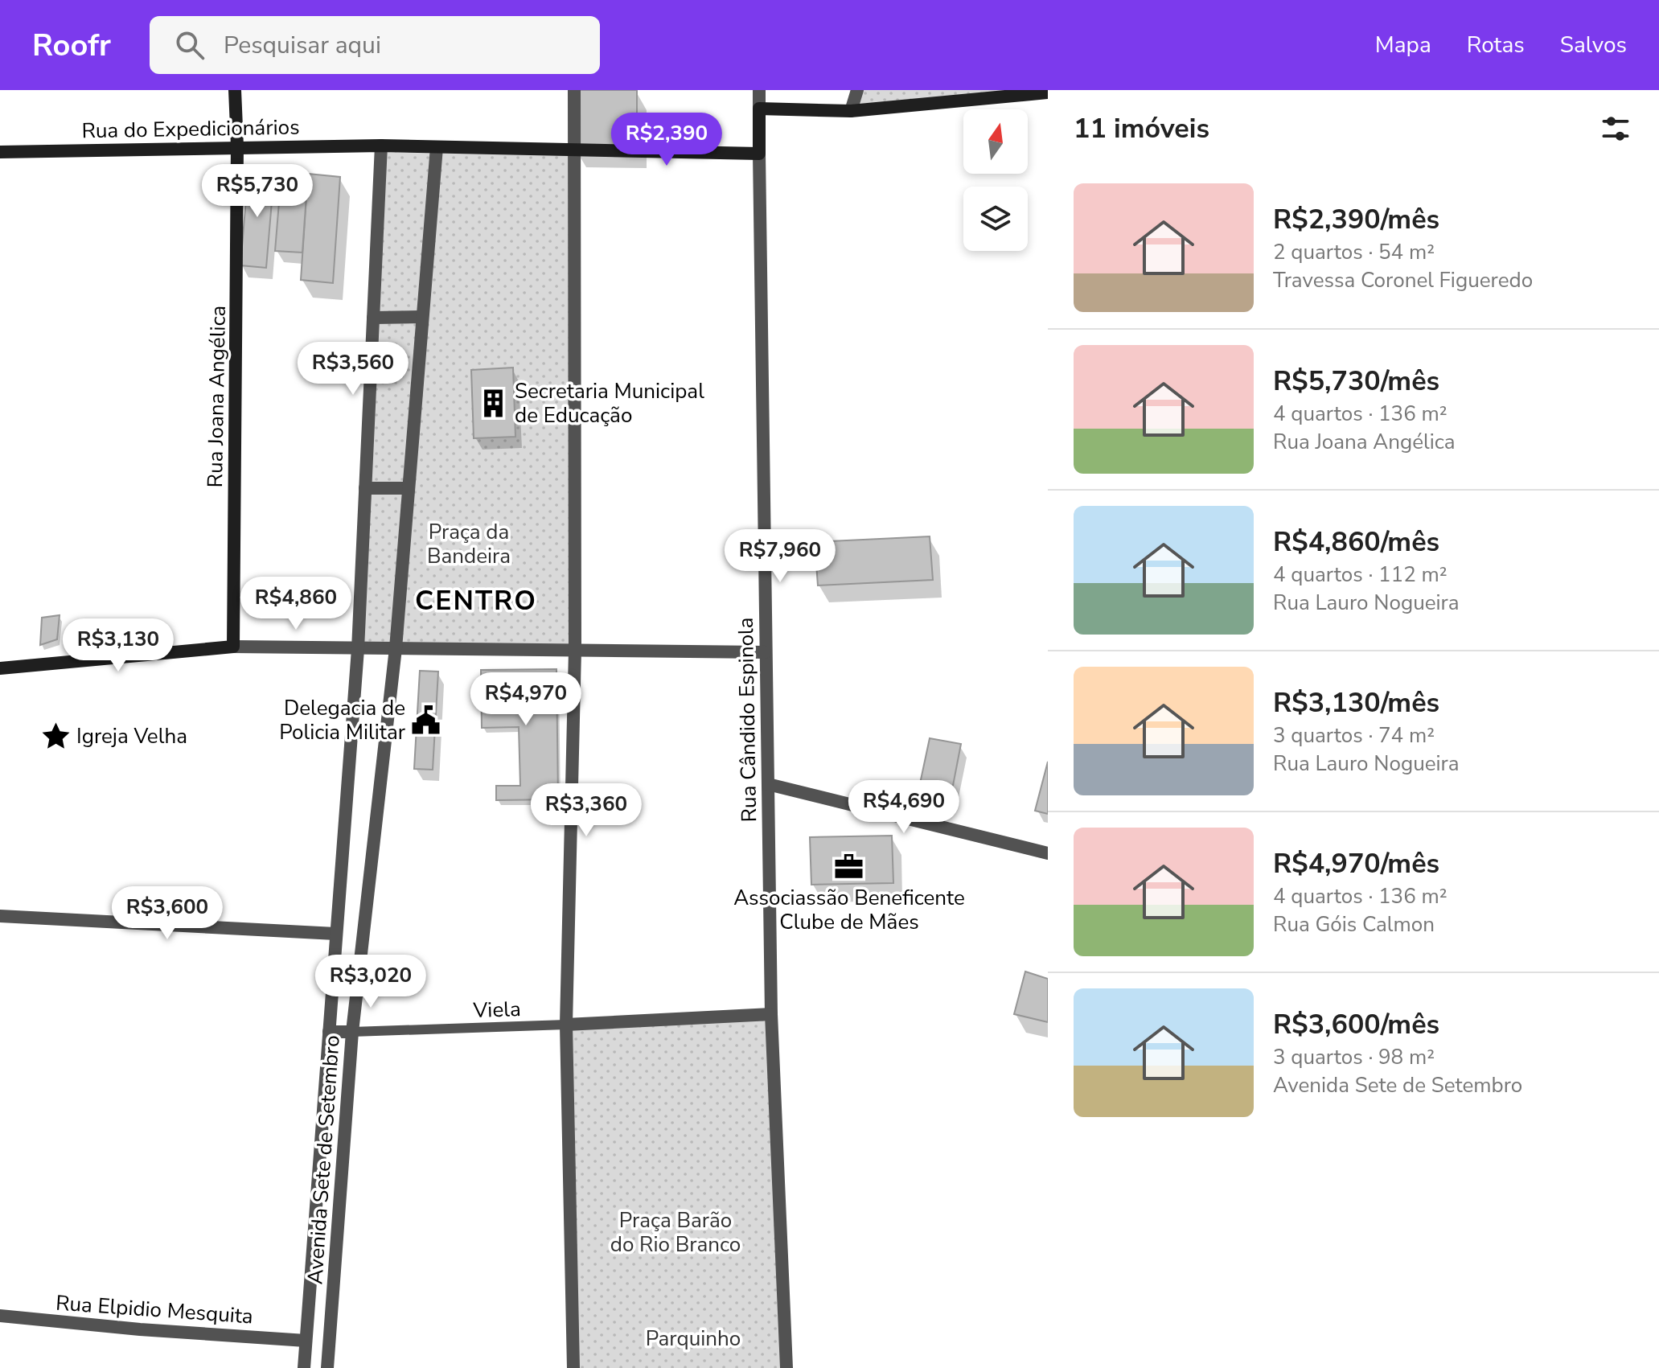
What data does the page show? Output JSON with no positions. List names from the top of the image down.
{
  "streets": {
    "main road": ["Rua do Expedicionários", "Rua Joana Angélica"],
    "street": ["Rua Cândido Espinola", "Avenida Sete de Setembro", "Rua Elpidio Mesquita"],
    "lane": ["Viela"]
  },
  "crossings": [
    ["Rua do Expedicionários", "Rua Joana Angélica"],
    ["Viela", "Avenida Sete de Setembro"],
    ["Avenida Sete de Setembro", "Rua Elpidio Mesquita"]
  ],
  "districts": ["CENTRO"],
  "parks": ["Praça da Bandeira", "Praça Barão do Rio Branco", "Parquinho"],
  "places": {
    "building": ["Secretaria Municipal de Educação"],
    "public building": ["Delegacia de Policia Militar"],
    "place": ["Igreja Velha"],
    "office": ["Associassão Beneficente Clube de Mães"]
  },
  "north": "top",
  "page": {
    "header": "Roofr",
    "search": "Pesquisar aqui",
    "nav": ["Mapa", "Rotas", "Salvos"],
    "heading": "11 imóveis",
    "price": [
      "R$2,390",
      "R$5,730",
      "R$3,560",
      "R$7,960",
      "R$4,860",
      "R$3,130",
      "R$4,970",
      "R$4,690",
      "R$3,360",
      "R$3,600",
      "R$3,020"
    ],
    "list": [
      {
        "name": "R$2,390/mês",
        "note": "2 quartos · 54 m² · Travessa Coronel Figueredo"
      },
      {
        "name": "R$5,730/mês",
        "note": "4 quartos · 136 m² · Rua Joana Angélica"
      },
      {
        "name": "R$4,860/mês",
        "note": "4 quartos · 112 m² · Rua Lauro Nogueira"
      },
      {
        "name": "R$3,130/mês",
        "note": "3 quartos · 74 m² · Rua Lauro Nogueira"
      },
      {
        "name": "R$4,970/mês",
        "note": "4 quartos · 136 m² · Rua Góis Calmon"
      },
      {
        "name": "R$3,600/mês",
        "note": "3 quartos · 98 m² · Avenida Sete de Setembro"
      }
    ]
  }
}
